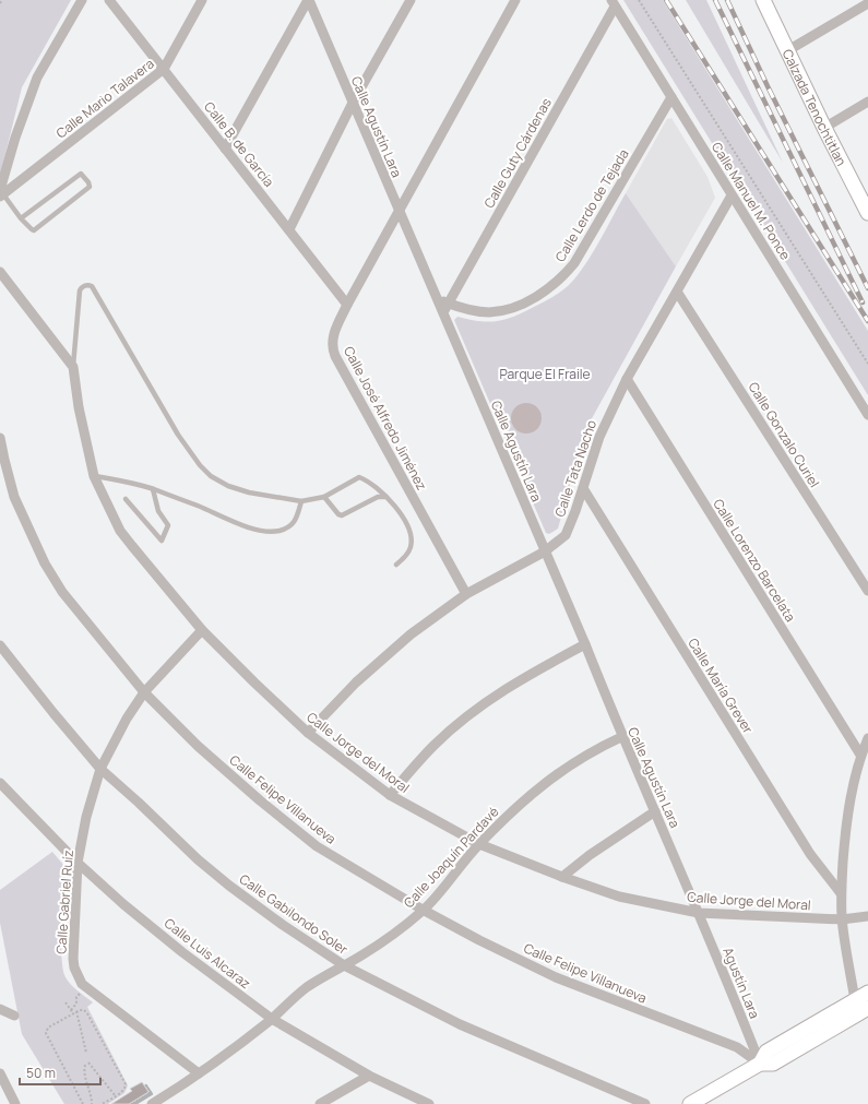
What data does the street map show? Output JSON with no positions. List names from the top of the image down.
{
  "streets": {
    "main road": ["Calzada Tenochtitlan"],
    "street": [
      "Calle Mario Talavera",
      "Calle Agustín Lara",
      "Calle B. de García",
      "Calle Guty Cárdenas",
      "Calle Manuel M. Ponce",
      "Calle Lerdo de Tejada",
      "Calle José Alfredo Jiménez",
      "Calle Gonzalo Curiel",
      "Calle Tata Nacho",
      "Calle Lorenzo Barcelata",
      "Calle María Grever",
      "Calle Jorge del Moral",
      "Calle Felipe Villanueva",
      "Calle Joaquín Pardavé",
      "Calle Gabriel Ruíz",
      "Calle Gabilondo Soler",
      "Calle Luis Alcaraz",
      "Agustín Lara"
    ]
  },
  "crossings": [
    ["Calle Mario Talavera", "Calle B. de García"],
    ["Calle Agustín Lara", "Calle Guty Cárdenas"],
    ["Calle Agustín Lara", "Calle Lerdo de Tejada"],
    ["Calle Agustín Lara", "Calle José Alfredo Jiménez"],
    ["Calle Agustín Lara", "Calle Tata Nacho"],
    ["Calle Agustín Lara", "Calle Jorge del Moral"],
    ["Calle Agustín Lara", "Calle Joaquín Pardavé"],
    ["Calle Agustín Lara", "Agustín Lara"],
    ["Calle B. de García", "Calle José Alfredo Jiménez"],
    ["Calle Guty Cárdenas", "Calle Manuel M. Ponce"],
    ["Calle Guty Cárdenas", "Calle Lerdo de Tejada"],
    ["Calle Manuel M. Ponce", "Calle Lerdo de Tejada"],
    ["Calle Manuel M. Ponce", "Calle Tata Nacho"],
    ["Calle José Alfredo Jiménez", "Calle Tata Nacho"],
    ["Calle Gonzalo Curiel", "Calle Tata Nacho"],
    ["Calle Tata Nacho", "Calle Lorenzo Barcelata"],
    ["Calle Tata Nacho", "Calle María Grever"],
    ["Calle Tata Nacho", "Calle Jorge del Moral"],
    ["Calle Jorge del Moral", "Calle Joaquín Pardavé"],
    ["Calle Jorge del Moral", "Calle Gabriel Ruíz"],
    ["Calle Jorge del Moral", "Agustín Lara"],
    ["Calle Felipe Villanueva", "Calle Joaquín Pardavé"],
    ["Calle Felipe Villanueva", "Calle Gabriel Ruíz"],
    ["Calle Felipe Villanueva", "Agustín Lara"],
    ["Calle Joaquín Pardavé", "Calle Gabriel Ruíz"],
    ["Calle Joaquín Pardavé", "Calle Gabilondo Soler"],
    ["Calle Joaquín Pardavé", "Calle Luis Alcaraz"],
    ["Calle Gabriel Ruíz", "Calle Gabilondo Soler"],
    ["Calle Gabriel Ruíz", "Calle Luis Alcaraz"]
  ],
  "parks": ["Parque El Fraile"],
  "scale_bar": "50 m"
}
